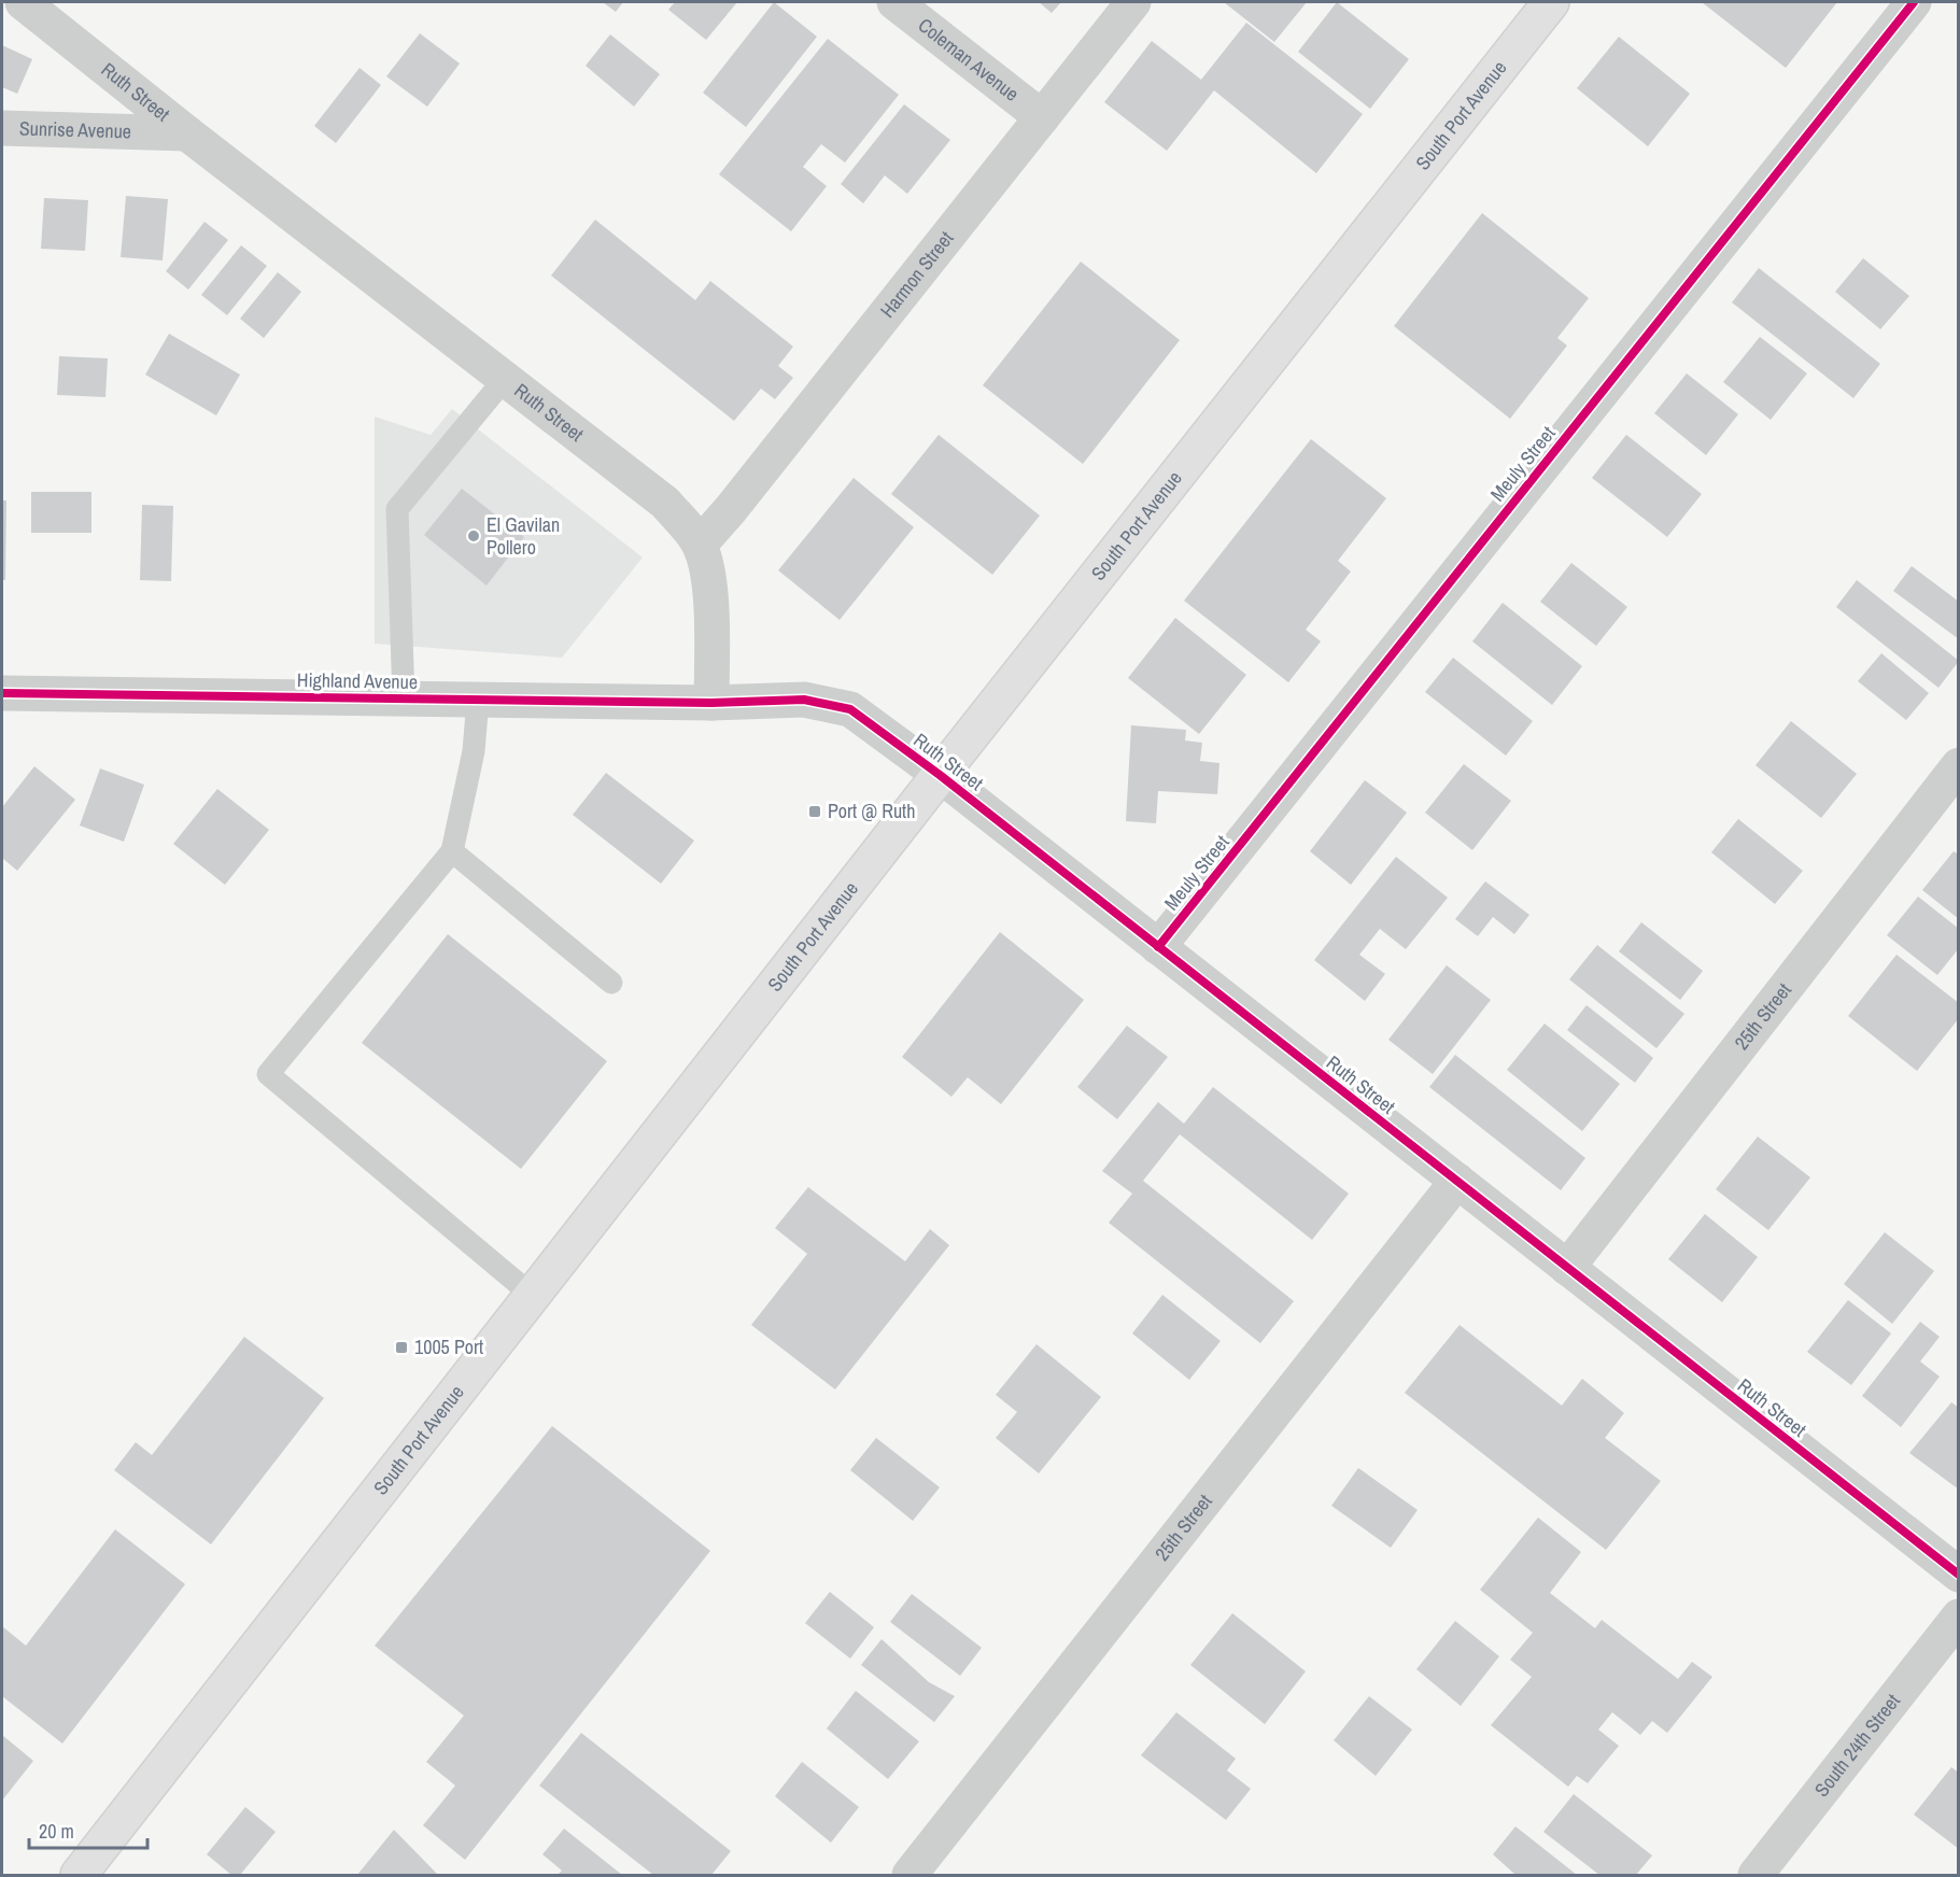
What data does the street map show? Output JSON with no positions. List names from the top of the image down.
{
  "streets": {
    "main road": ["South Port Avenue"],
    "street": [
      "Coleman Avenue",
      "Ruth Street",
      "Sunrise Avenue",
      "Harmon Street",
      "Meuly Street",
      "Highland Avenue",
      "25th Street",
      "South 24th Street"
    ]
  },
  "crossings": [
    ["Coleman Avenue", "Harmon Street"],
    ["Ruth Street", "South Port Avenue"],
    ["Ruth Street", "Sunrise Avenue"],
    ["Ruth Street", "Harmon Street"],
    ["Ruth Street", "Meuly Street"],
    ["Ruth Street", "Highland Avenue"],
    ["Ruth Street", "25th Street"]
  ],
  "places": {
    "other": ["El Gavilan Pollero"],
    "transit": ["Port @ Ruth", "1005 Port"]
  },
  "scale_bar": "20 m"
}
